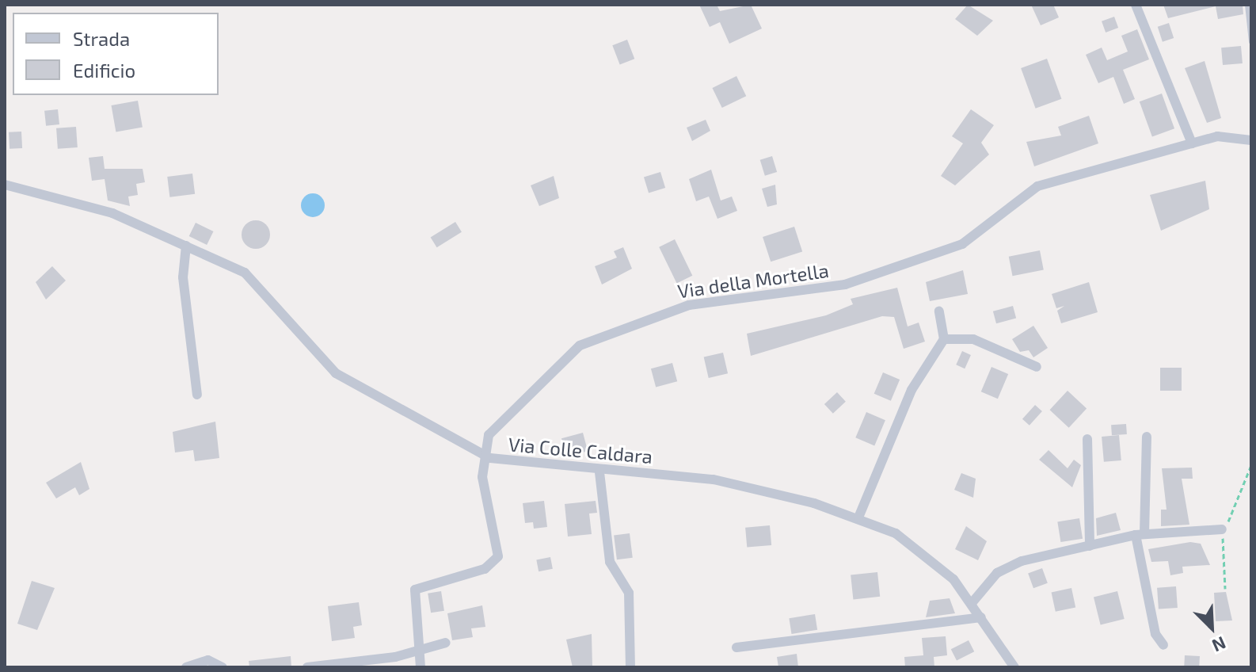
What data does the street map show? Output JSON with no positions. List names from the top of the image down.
{
  "streets": {
    "street": ["Via della Mortella", "Via Colle Caldara"]
  },
  "crossings": [
    ["Via della Mortella", "Via Colle Caldara"]
  ],
  "legend": ["Strada", "Edificio"],
  "north": "bottom right"
}
